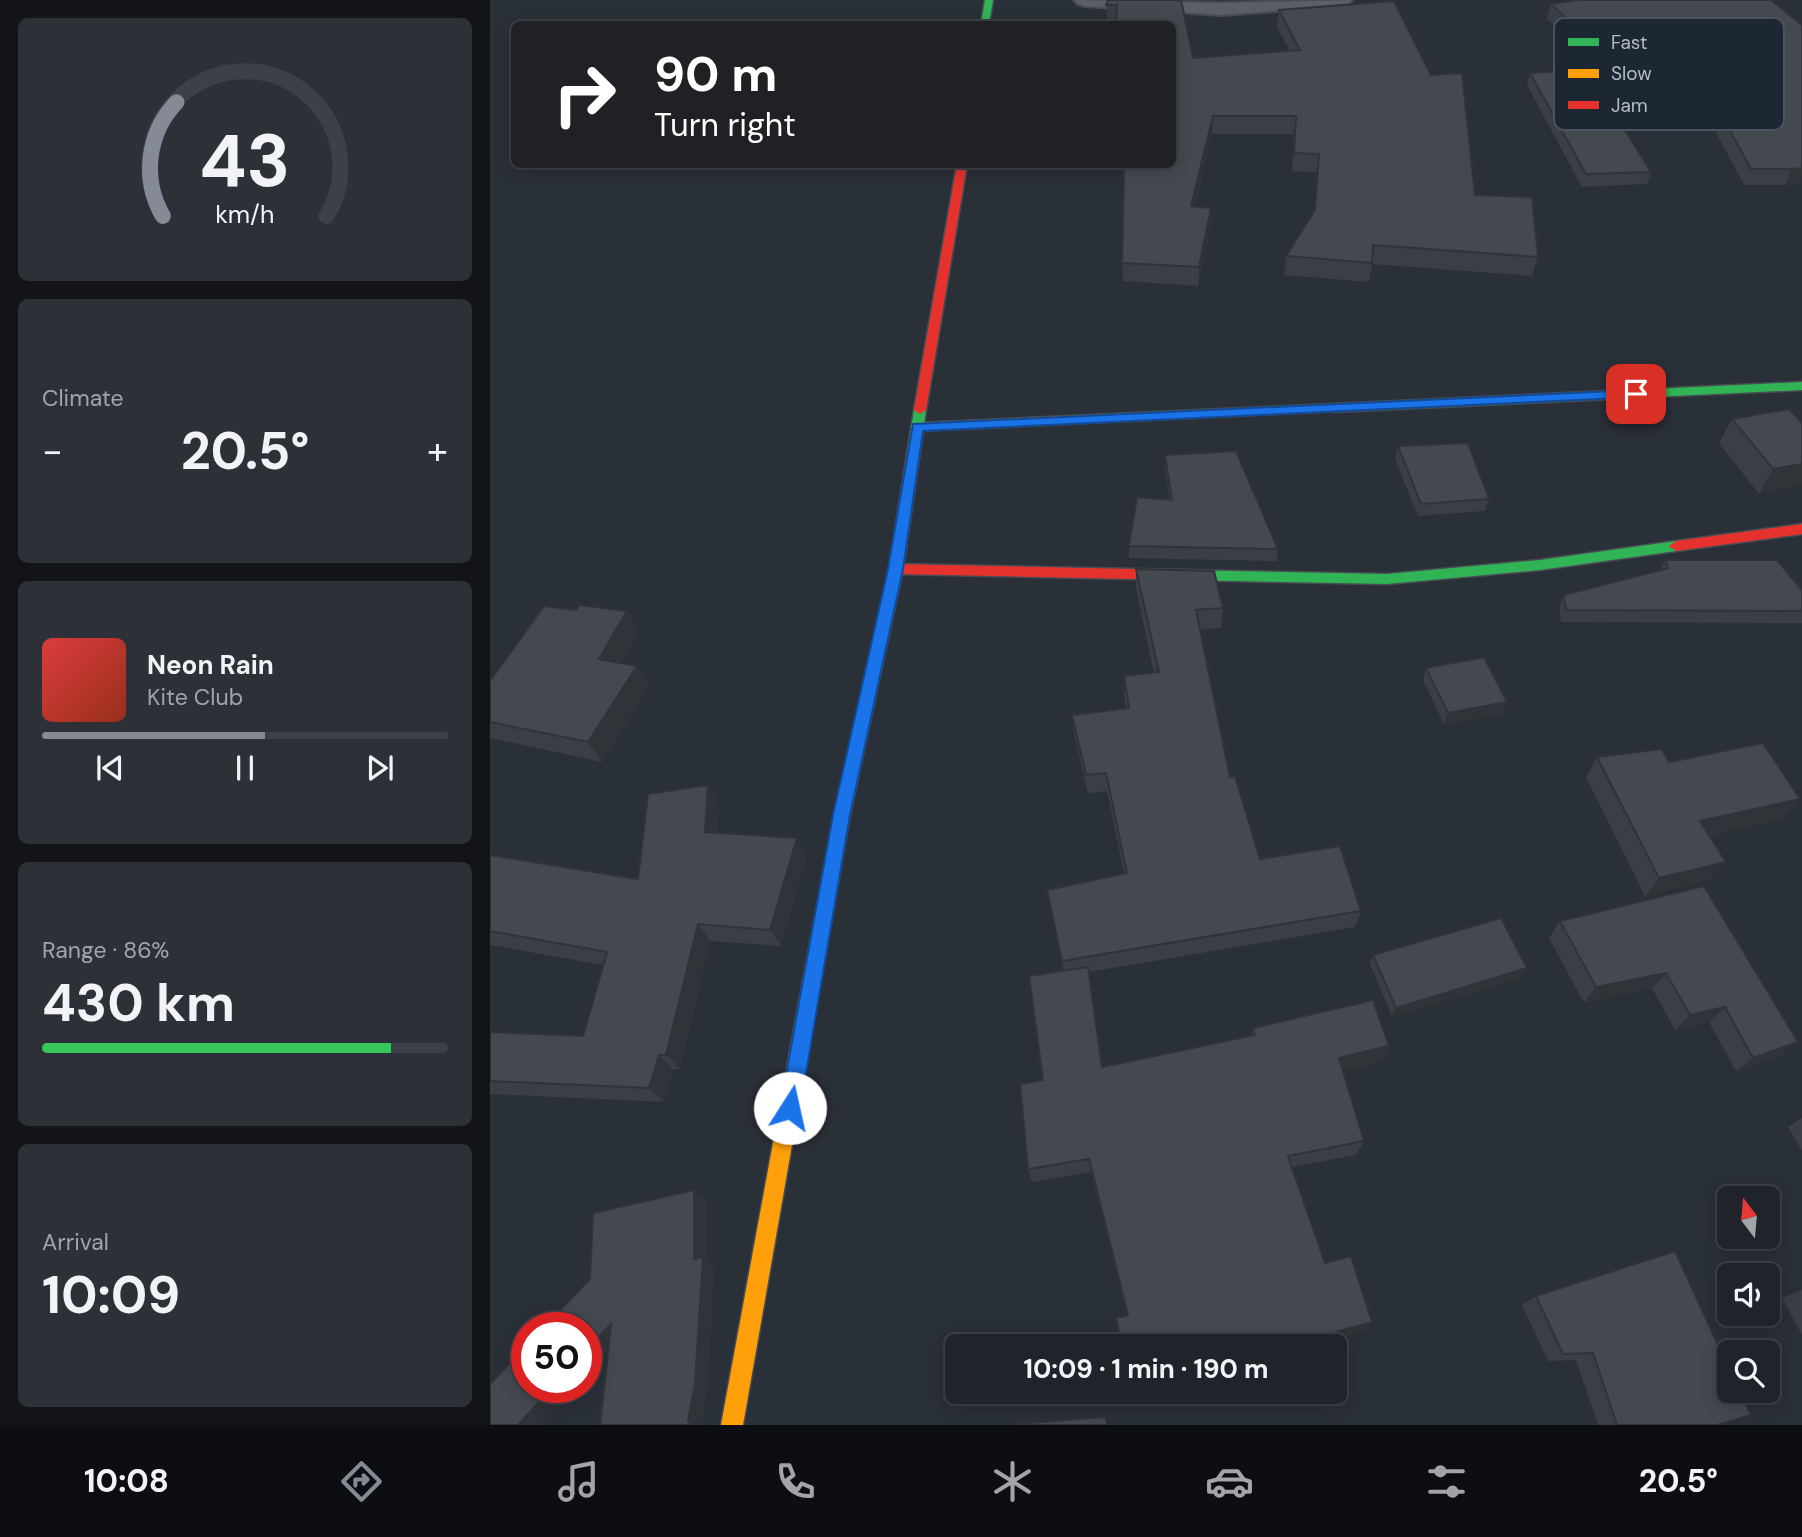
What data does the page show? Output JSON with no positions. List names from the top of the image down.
{
  "legend": ["Fast", "Slow", "Jam"],
  "north": "top",
  "page": {
    "turn": ["90 m", "Turn right"],
    "tile": [
      "Climate",
      ["Range · 86%", "430 km"],
      ["Arrival", "10:09"]
    ],
    "heat": ["−", "20.5°", "+"],
    "song": ["Neon Rain", "Kite Club"],
    "limit": "50",
    "trip": "10:09 · 1 min · 190 m",
    "tabs": ["10:08", "20.5°"],
    "gauge": ["43", "km/h"]
  }
}
